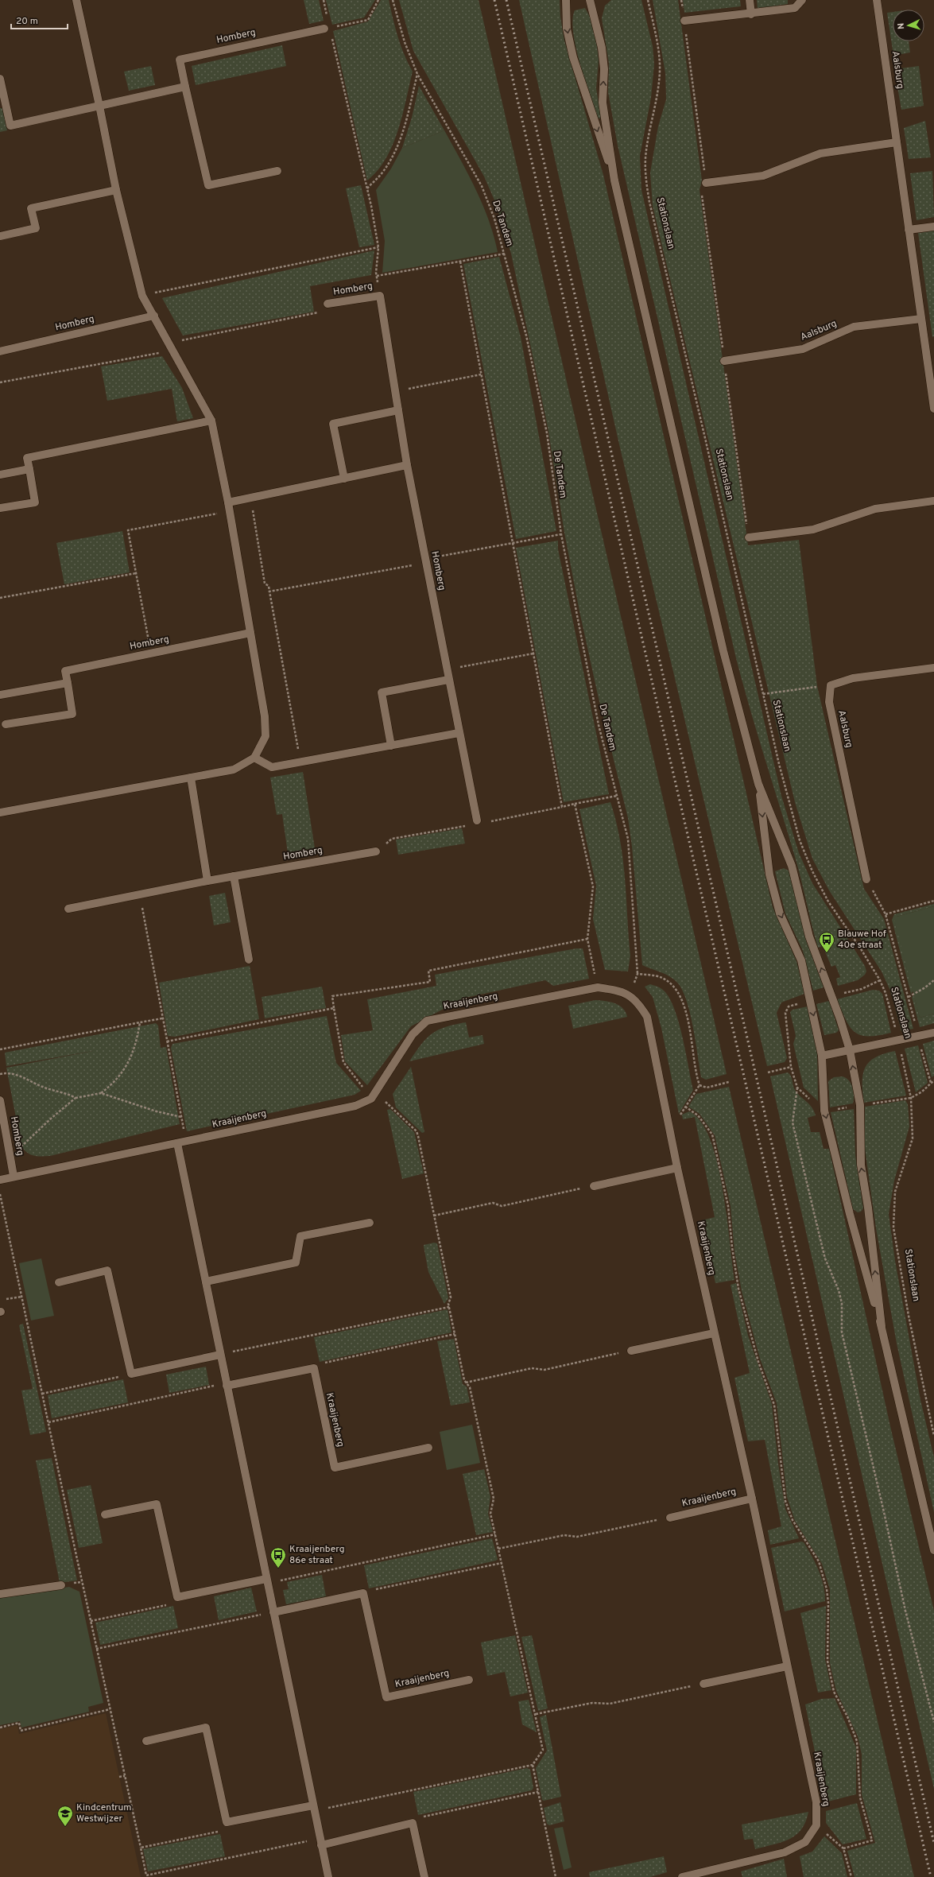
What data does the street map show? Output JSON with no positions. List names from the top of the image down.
{
  "streets": {
    "street": ["Homberg", "Aalsburg", "Kraaijenberg"],
    "path": ["De Tandem", "Stationslaan"]
  },
  "crossings": [
    ["Homberg", "Kraaijenberg"]
  ],
  "places": {
    "bus stop": ["Blauwe Hof 40e straat", "Kraaijenberg 86e straat"],
    "school or university": ["Kindcentrum Westwijzer"]
  },
  "scale_bar": "20 m",
  "north": "left"
}
